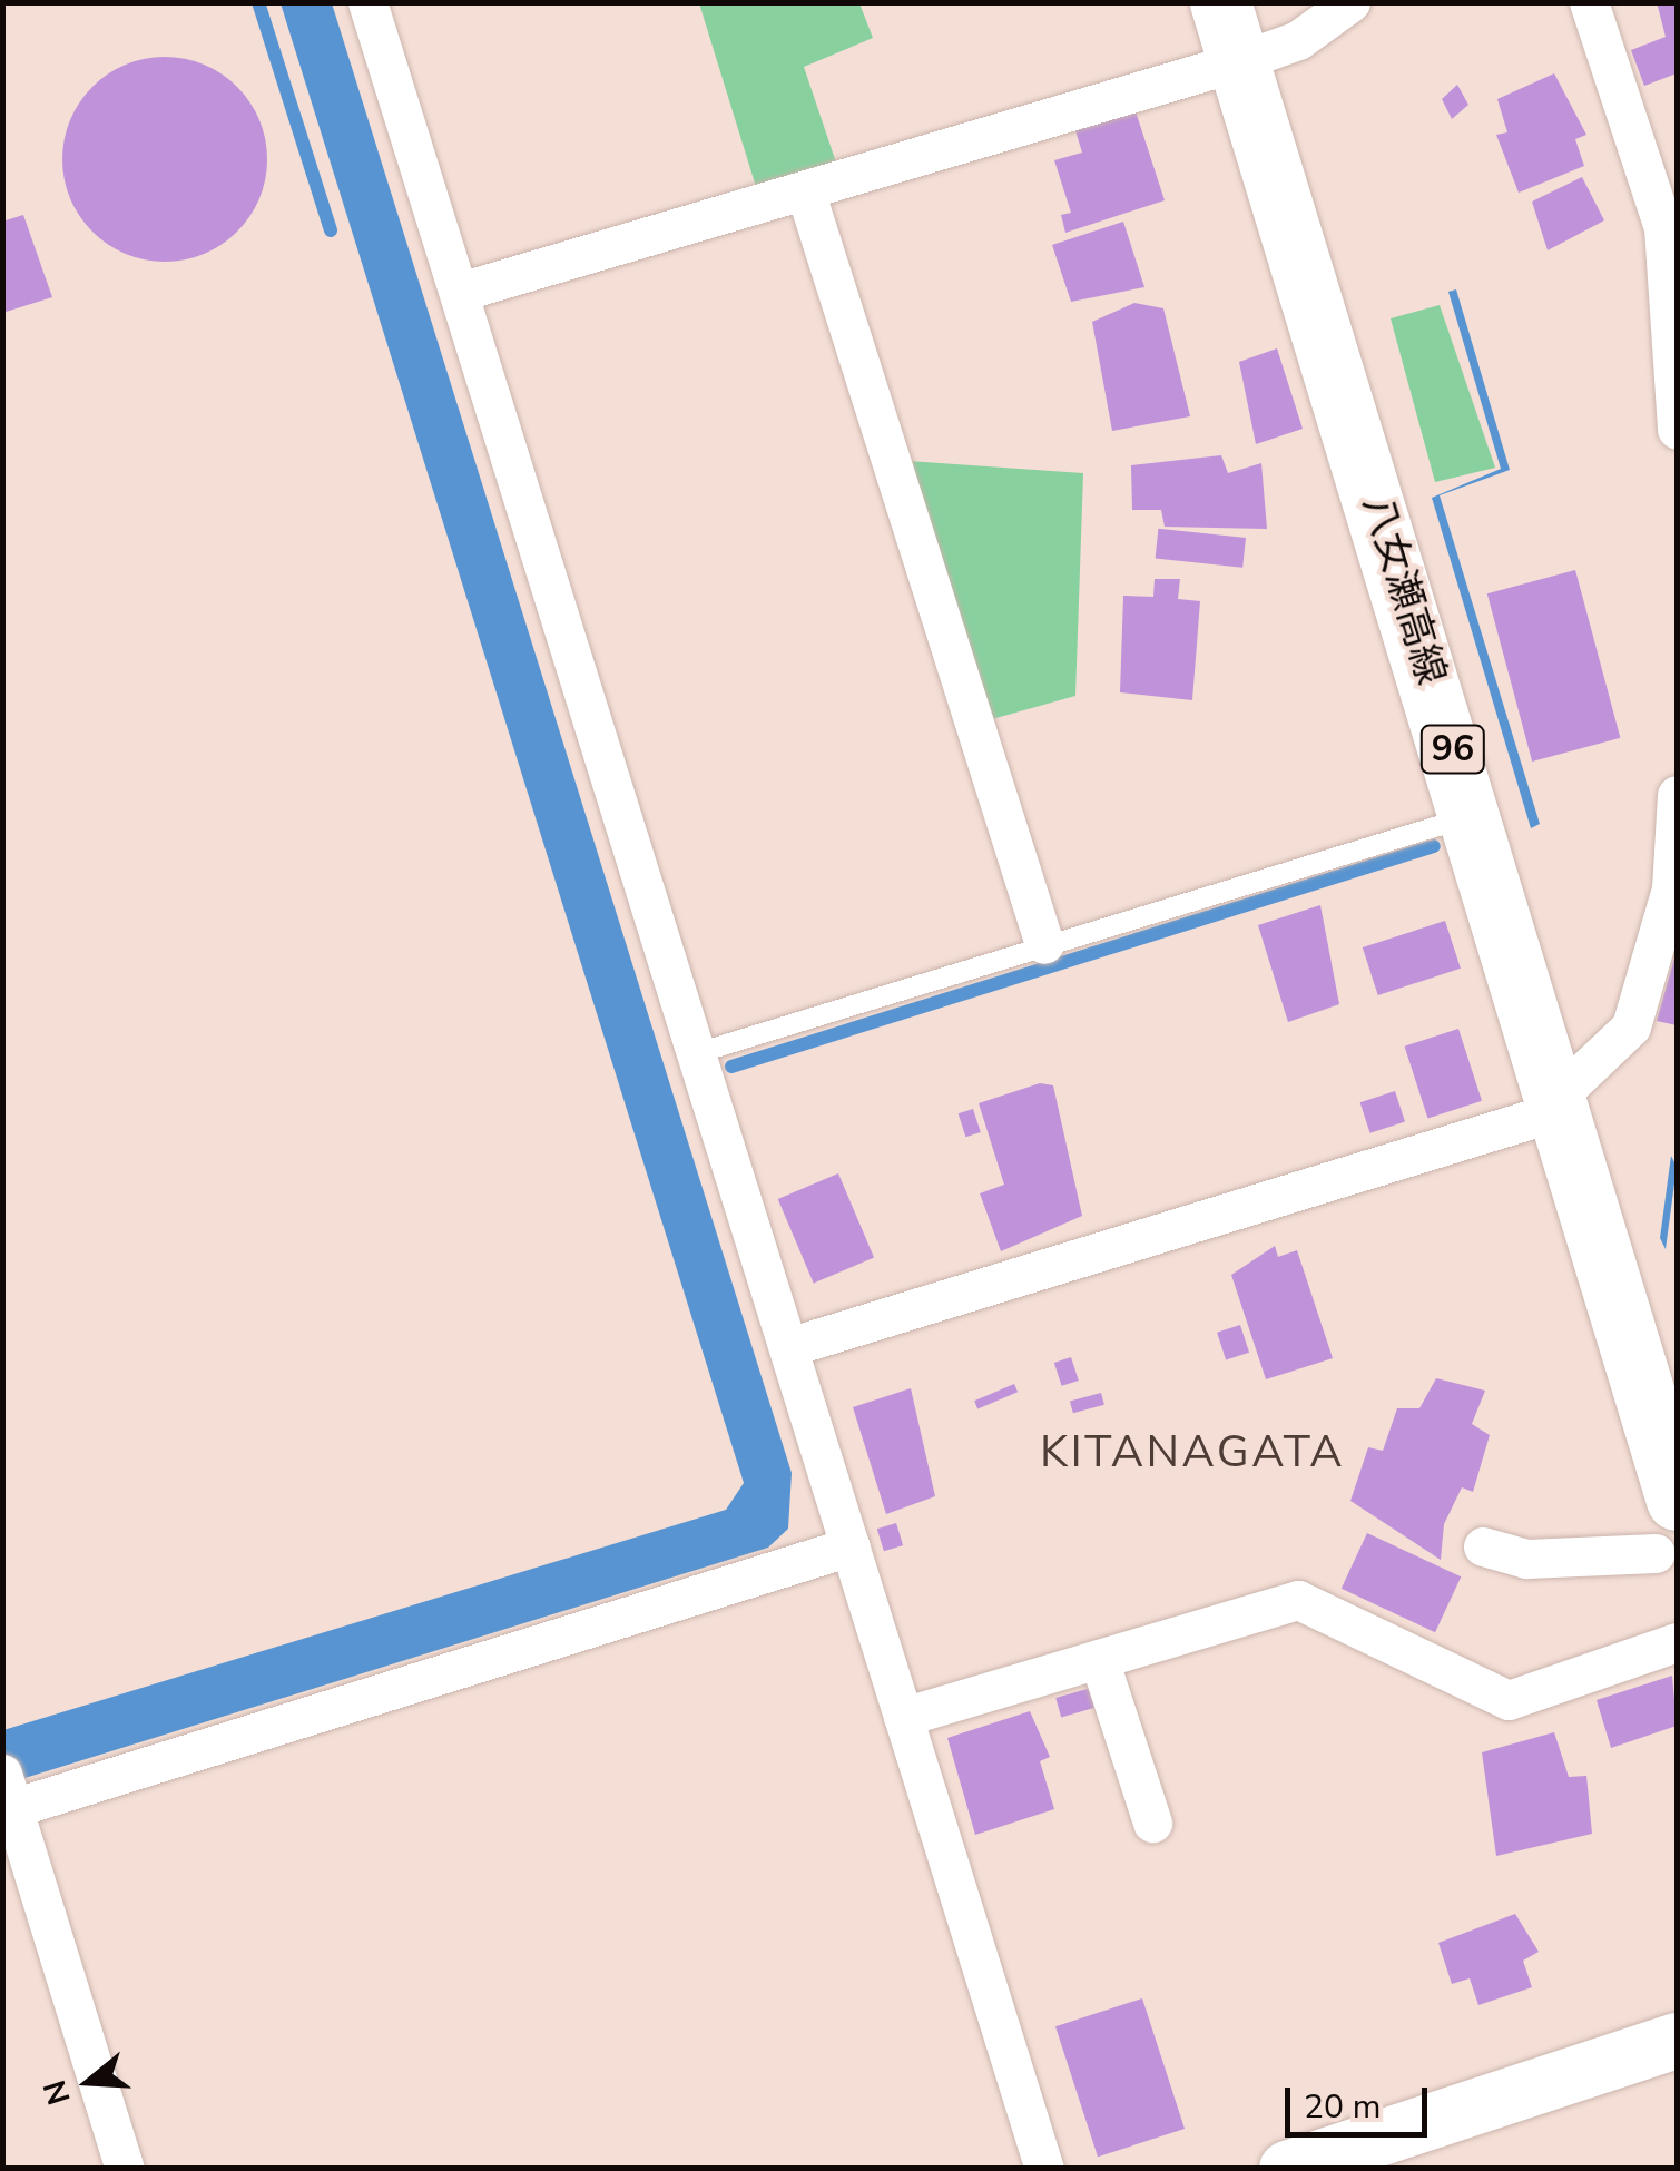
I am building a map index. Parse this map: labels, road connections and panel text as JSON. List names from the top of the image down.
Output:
{
  "streets": {
    "main road": ["八女瀬高線", "96"]
  },
  "districts": ["KITANAGATA"],
  "scale_bar": "20 m",
  "north": "left"
}
